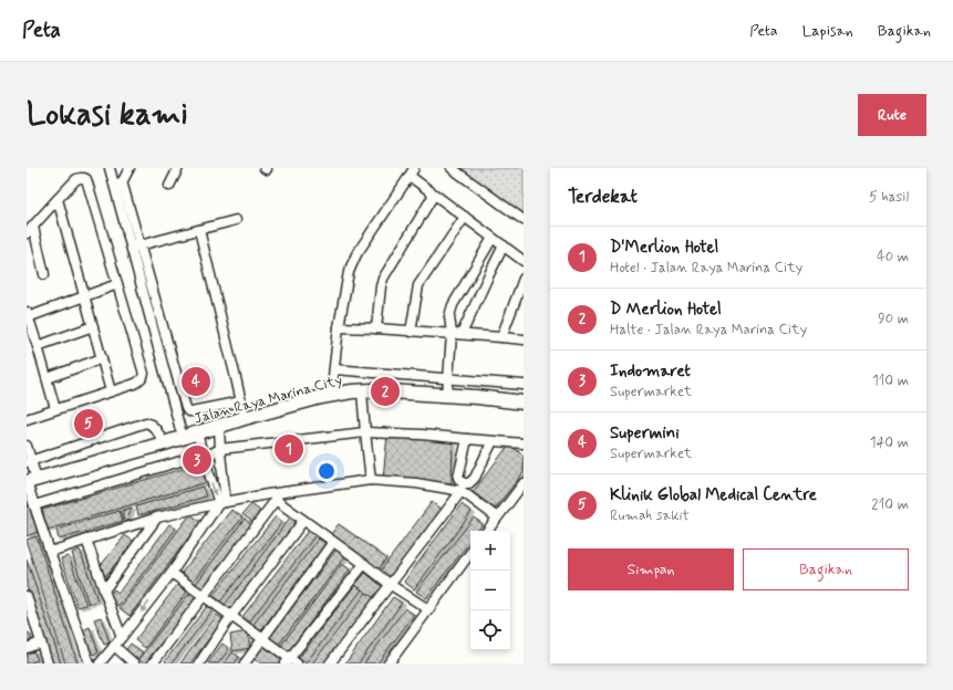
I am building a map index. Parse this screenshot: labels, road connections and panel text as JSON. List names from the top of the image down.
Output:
{
  "streets": {
    "main road": ["Jalan Raya Marina City"]
  },
  "page": {
    "header": "Peta",
    "nav": ["Peta", "Lapisan", "Bagikan"],
    "buttons": [
      "Rute",
      ["Simpan", "Bagikan"]
    ],
    "title": "Lokasi kami",
    "heading": ["Terdekat", "5 hasil"],
    "list": [
      {
        "mark": "1",
        "name": "D'Merlion Hotel",
        "note": "Hotel · Jalan Raya Marina City",
        "value": "40 m"
      },
      {
        "mark": "2",
        "name": "D Merlion Hotel",
        "note": "Halte · Jalan Raya Marina City",
        "value": "90 m"
      },
      {
        "mark": "3",
        "name": "Indomaret",
        "note": "Supermarket",
        "value": "110 m"
      },
      {
        "mark": "4",
        "name": "Supermini",
        "note": "Supermarket",
        "value": "140 m"
      },
      {
        "mark": "5",
        "name": "Klinik Global Medical Centre",
        "note": "Rumah sakit",
        "value": "210 m"
      }
    ],
    "pins": [
      "4",
      "2",
      "5",
      "1",
      "3"
    ],
    "map_buttons": ["+", "−"]
  }
}
